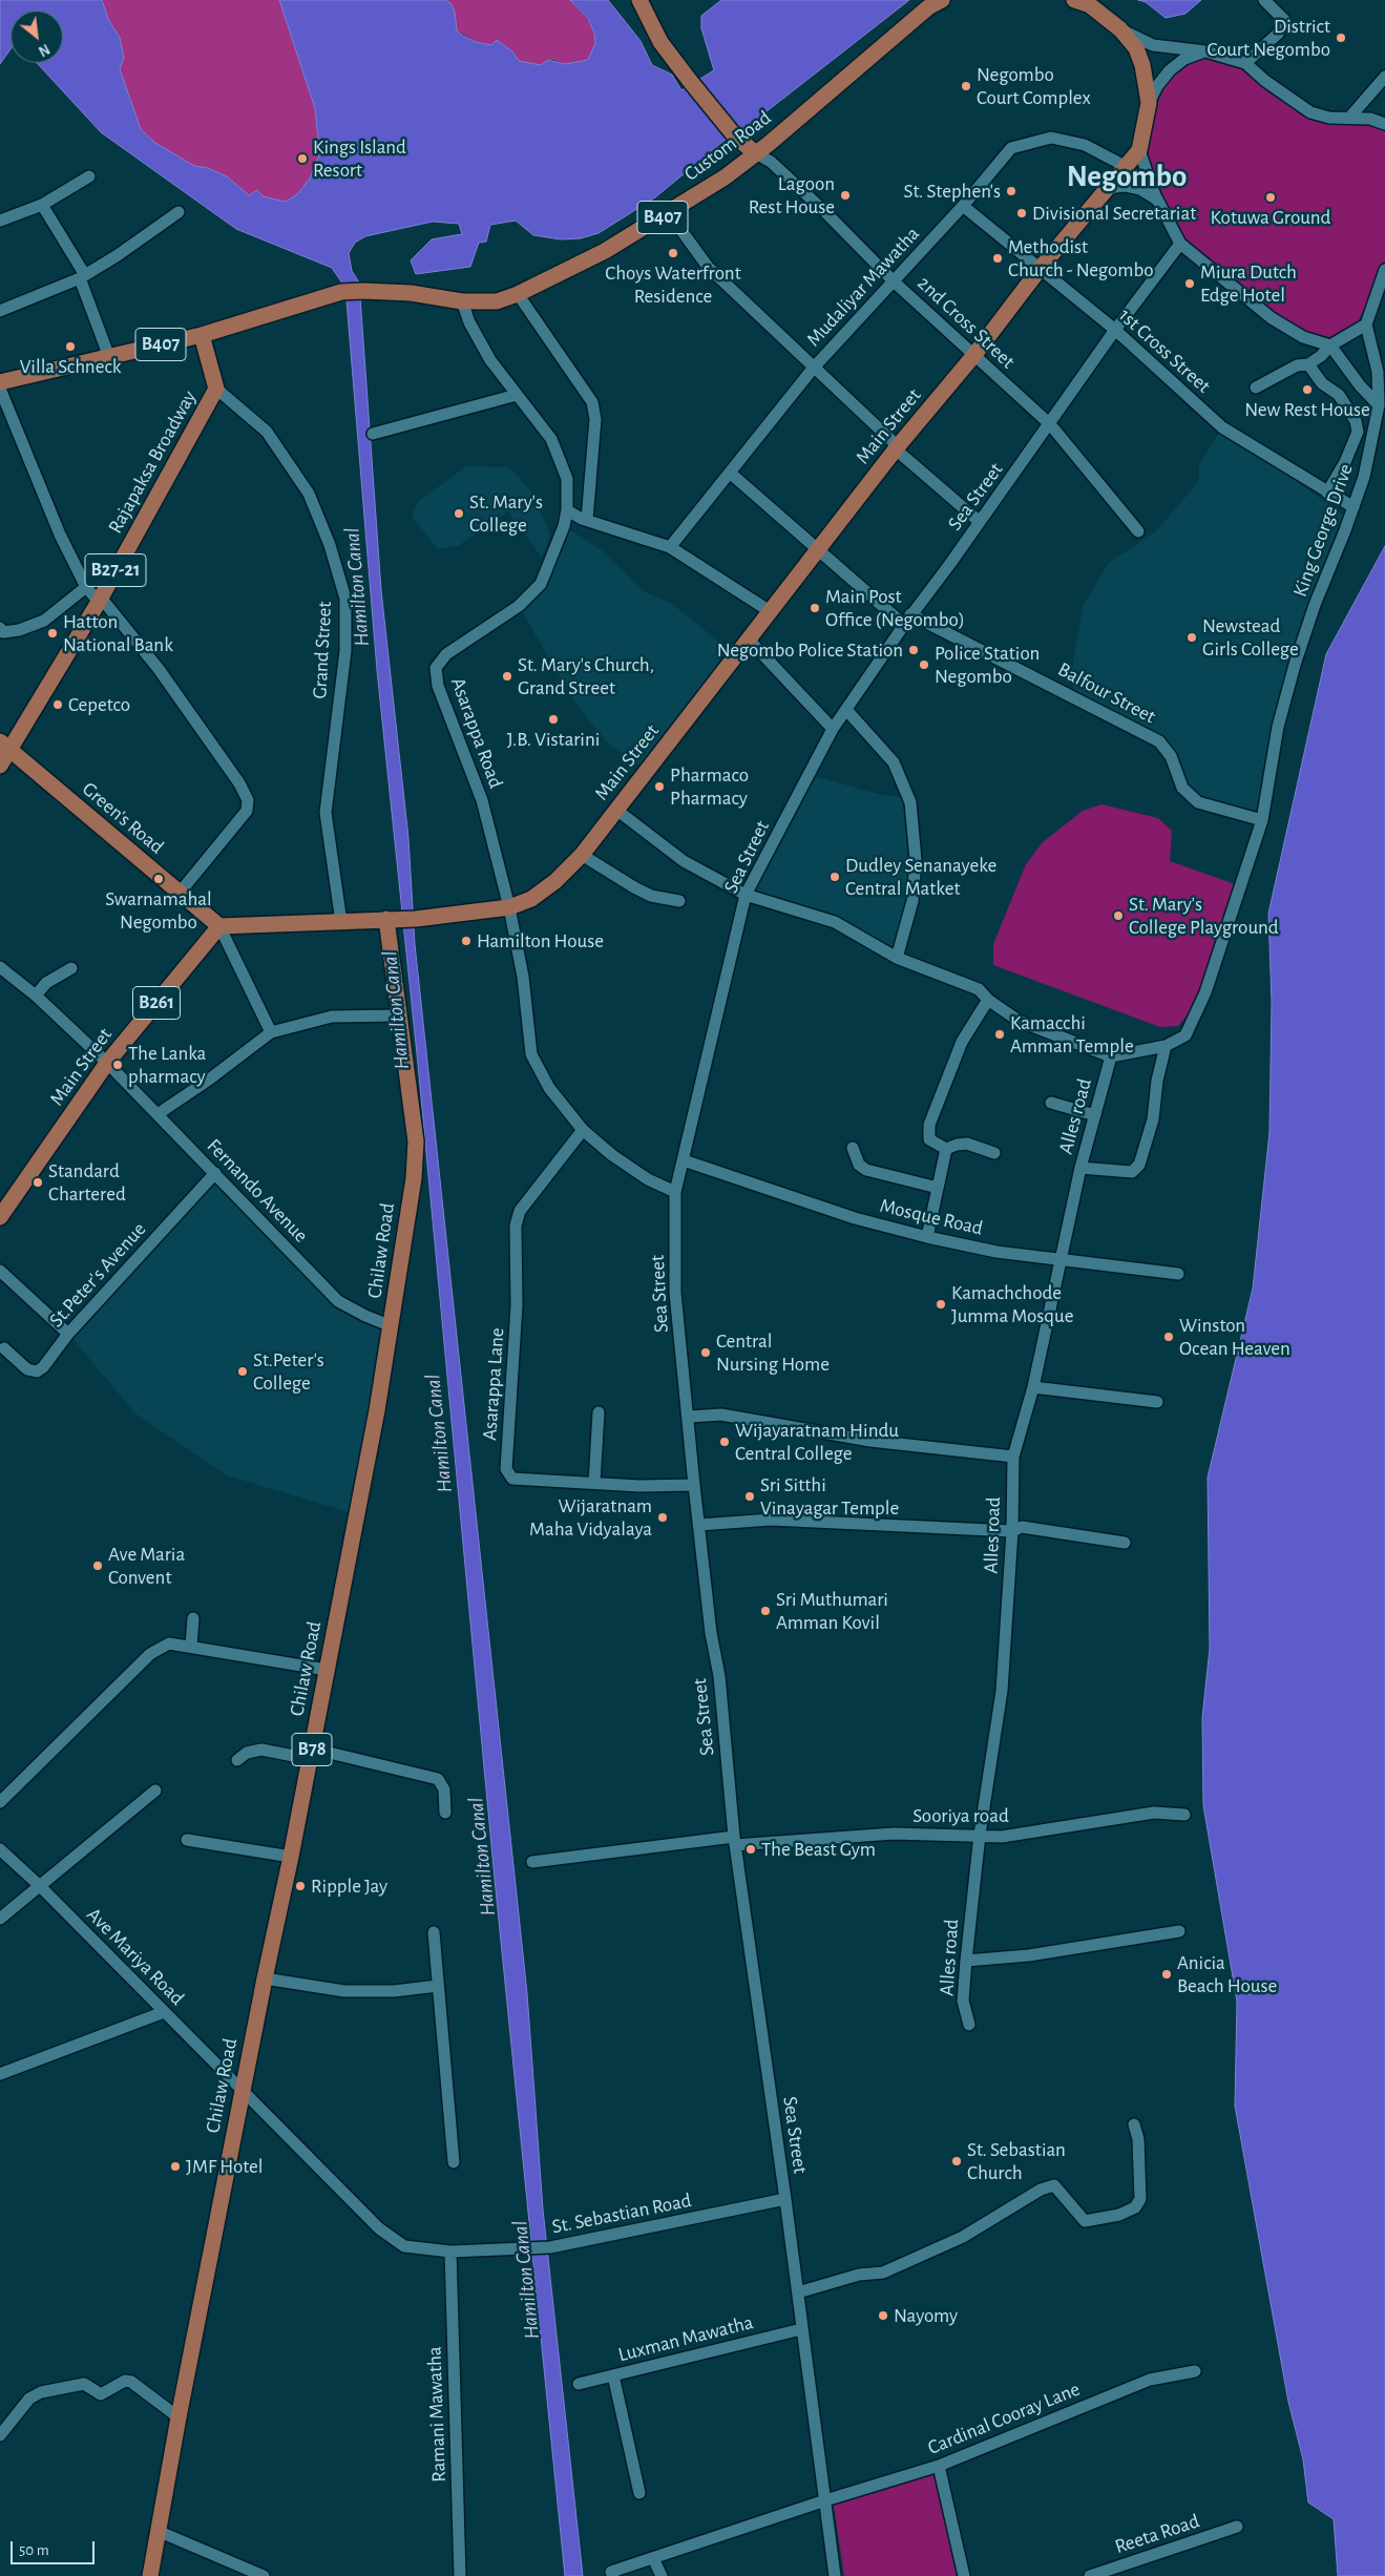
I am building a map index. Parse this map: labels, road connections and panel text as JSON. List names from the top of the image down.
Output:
{
  "streets": {
    "main road": [
      "Custom Road",
      "B407",
      "Main Street",
      "Rajapaksa Broadway",
      "B27-21",
      "Green's Road",
      "B261",
      "Chilaw Road",
      "B78"
    ],
    "street": [
      "Mudaliyar Mawatha",
      "2nd Cross Street",
      "1st Cross Street",
      "Sea Street",
      "King George Drive",
      "Grand Street",
      "Balfour Street",
      "Asarappa Road",
      "Alles road",
      "Fernando Avenue",
      "Mosque Road",
      "St.Peter's Avenue",
      "Asarappa Lane",
      "Sooriya road",
      "Ave Mariya Road",
      "St. Sebastian Road",
      "Luxman Mawatha",
      "Ramani Mawatha",
      "Cardinal Cooray Lane",
      "Reeta Road"
    ]
  },
  "crossings": [
    ["Custom Road", "B407"],
    ["Custom Road", "2nd Cross Street"],
    ["Custom Road", "Rajapaksa Broadway"],
    ["Custom Road", "Asarappa Road"],
    ["B407", "Rajapaksa Broadway"],
    ["Mudaliyar Mawatha", "2nd Cross Street"],
    ["Mudaliyar Mawatha", "1st Cross Street"],
    ["Mudaliyar Mawatha", "Main Street"],
    ["Mudaliyar Mawatha", "Balfour Street"],
    ["2nd Cross Street", "Main Street"],
    ["2nd Cross Street", "Sea Street"],
    ["1st Cross Street", "Main Street"],
    ["1st Cross Street", "Sea Street"],
    ["1st Cross Street", "King George Drive"],
    ["Main Street", "Grand Street"],
    ["Main Street", "Balfour Street"],
    ["Main Street", "Asarappa Road"],
    ["Main Street", "Green's Road"],
    ["Main Street", "Fernando Avenue"],
    ["Main Street", "Chilaw Road"],
    ["Rajapaksa Broadway", "Grand Street"],
    ["Rajapaksa Broadway", "Green's Road"],
    ["Sea Street", "Balfour Street"],
    ["Sea Street", "Asarappa Road"],
    ["Sea Street", "Mosque Road"],
    ["Sea Street", "Asarappa Lane"],
    ["Sea Street", "Sooriya road"],
    ["Sea Street", "St. Sebastian Road"],
    ["Sea Street", "Luxman Mawatha"],
    ["Sea Street", "Cardinal Cooray Lane"],
    ["King George Drive", "Balfour Street"],
    ["Asarappa Road", "Asarappa Lane"],
    ["Alles road", "Mosque Road"],
    ["Alles road", "Sooriya road"],
    ["Fernando Avenue", "Chilaw Road"],
    ["Fernando Avenue", "St.Peter's Avenue"],
    ["Chilaw Road", "Ave Mariya Road"],
    ["Chilaw Road", "St. Sebastian Road"],
    ["Ave Mariya Road", "St. Sebastian Road"],
    ["St. Sebastian Road", "Ramani Mawatha"]
  ],
  "districts": ["Negombo"],
  "water": ["Hamilton Canal"],
  "places": [
    "District Court Negombo",
    "Negombo Court Complex",
    "Kings Island Resort",
    "St. Stephen's",
    "Lagoon Rest House",
    "Kotuwa Ground",
    "Divisional Secretariat",
    "Choys Waterfront Residence",
    "Methodist Church - Negombo",
    "Miura Dutch Edge Hotel",
    "Villa Schneck",
    "New Rest House",
    "St. Mary's College",
    "Main Post Office (Negombo)",
    "Hatton National Bank",
    "Newstead Girls College",
    "Negombo Police Station",
    "Police Station Negombo",
    "St. Mary's Church, Grand Street",
    "Cepetco",
    "J.B. Vistarini",
    "Pharmaco Pharmacy",
    "Dudley Senanayeke Central Matket",
    "Swarnamahal Negombo",
    "St. Mary's College Playground",
    "Hamilton House",
    "Kamacchi Amman Temple",
    "The Lanka pharmacy",
    "Standard Chartered",
    "Kamachchode Jumma Mosque",
    "Winston Ocean Heaven",
    "Central Nursing Home",
    "St.Peter's College",
    "Wijayaratnam Hindu Central College",
    "Sri Sitthi Vinayagar Temple",
    "Wijaratnam Maha Vidyalaya",
    "Ave Maria Convent",
    "Sri Muthumari Amman Kovil",
    "The Beast Gym",
    "Ripple Jay",
    "Anicia Beach House",
    "St. Sebastian Church",
    "JMF Hotel",
    "Nayomy"
  ],
  "scale_bar": "50 m",
  "north": "bottom right"
}
